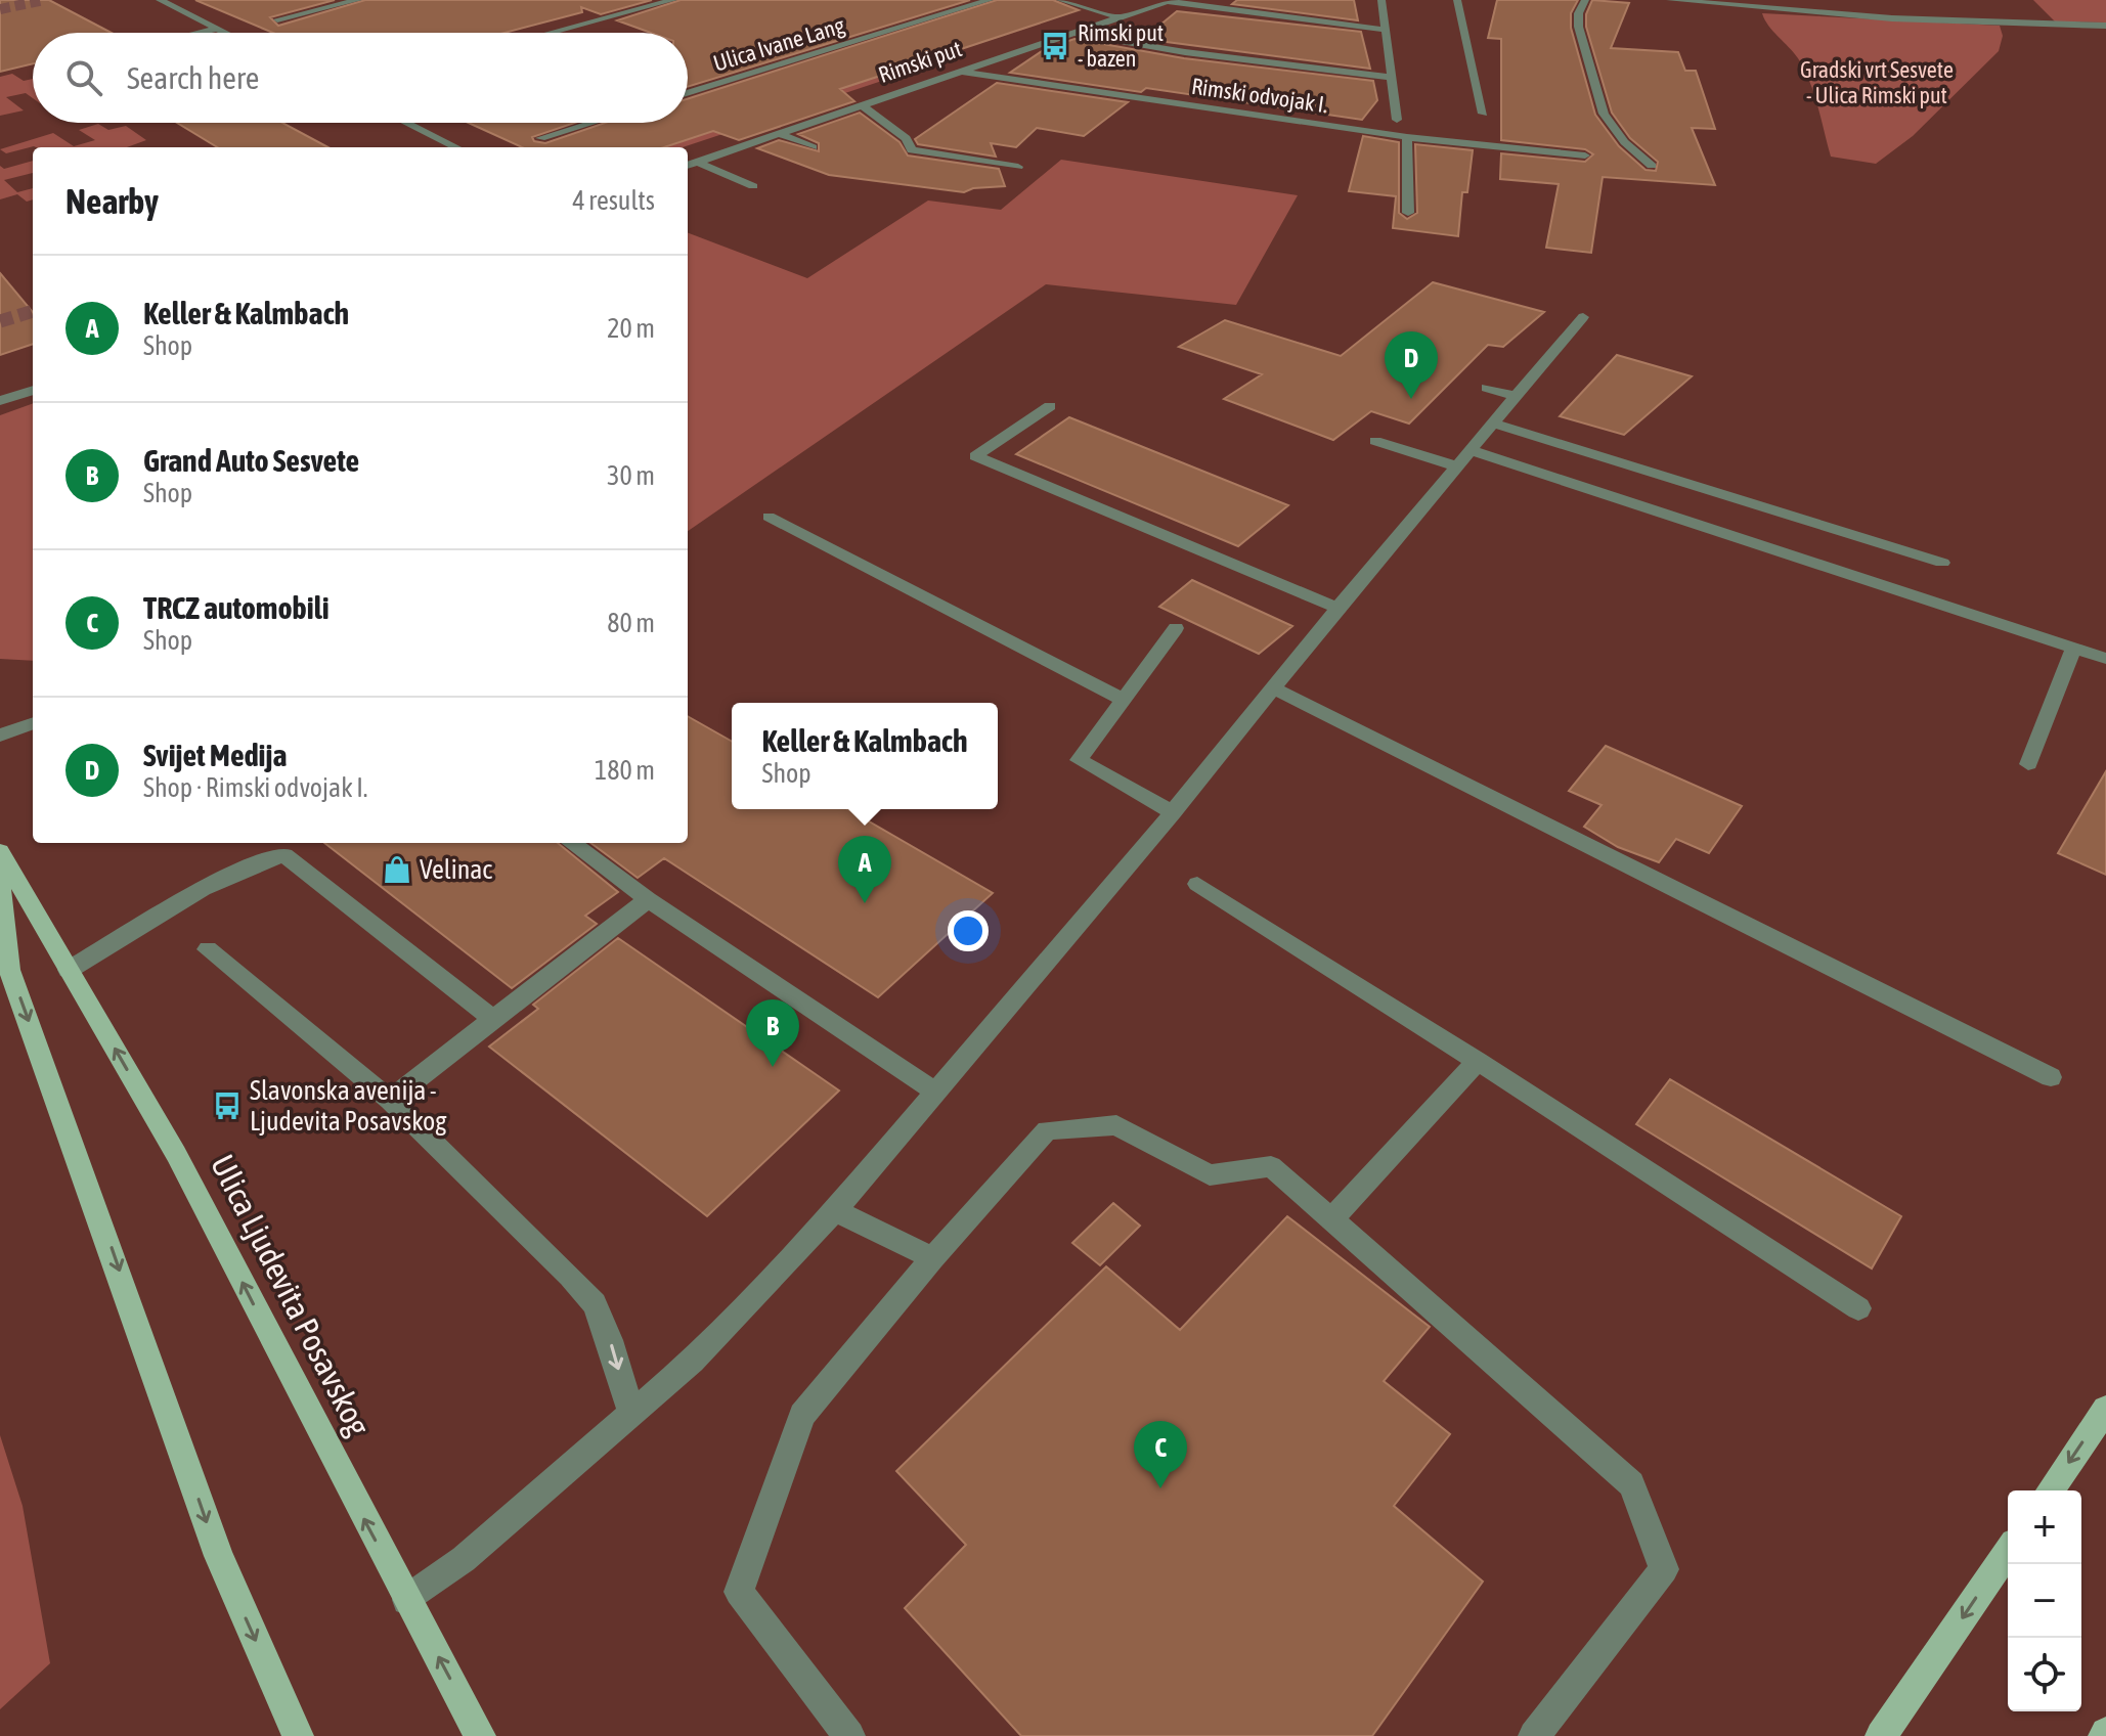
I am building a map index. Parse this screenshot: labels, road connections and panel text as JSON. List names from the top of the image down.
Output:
{
  "streets": {
    "main road": ["Ulica Ljudevita Posavskog"],
    "street": ["Ulica Ivane Lang", "Rimski put", "Rimski odvojak I."]
  },
  "crossings": [
    ["Rimski put", "Rimski odvojak I."]
  ],
  "parks": ["Gradski vrt Sesvete - Ulica Rimski put"],
  "places": {
    "bus stop": ["Rimski put - bazen", "Slavonska avenija - Ljudevita Posavskog"],
    "shop": ["Velinac"]
  },
  "page": {
    "search": "Search here",
    "heading": ["Nearby", "4 results"],
    "list": [
      {
        "mark": "A",
        "name": "Keller & Kalmbach",
        "note": "Shop",
        "value": "20 m"
      },
      {
        "mark": "B",
        "name": "Grand Auto Sesvete",
        "note": "Shop",
        "value": "30 m"
      },
      {
        "mark": "C",
        "name": "TRCZ automobili",
        "note": "Shop",
        "value": "80 m"
      },
      {
        "mark": "D",
        "name": "Svijet Medija",
        "note": "Shop · Rimski odvojak I.",
        "value": "180 m"
      }
    ],
    "pins": [
      "D",
      "A",
      "B",
      "C"
    ],
    "popup": ["Keller & Kalmbach", "Shop"],
    "map_buttons": ["+", "−"]
  }
}
